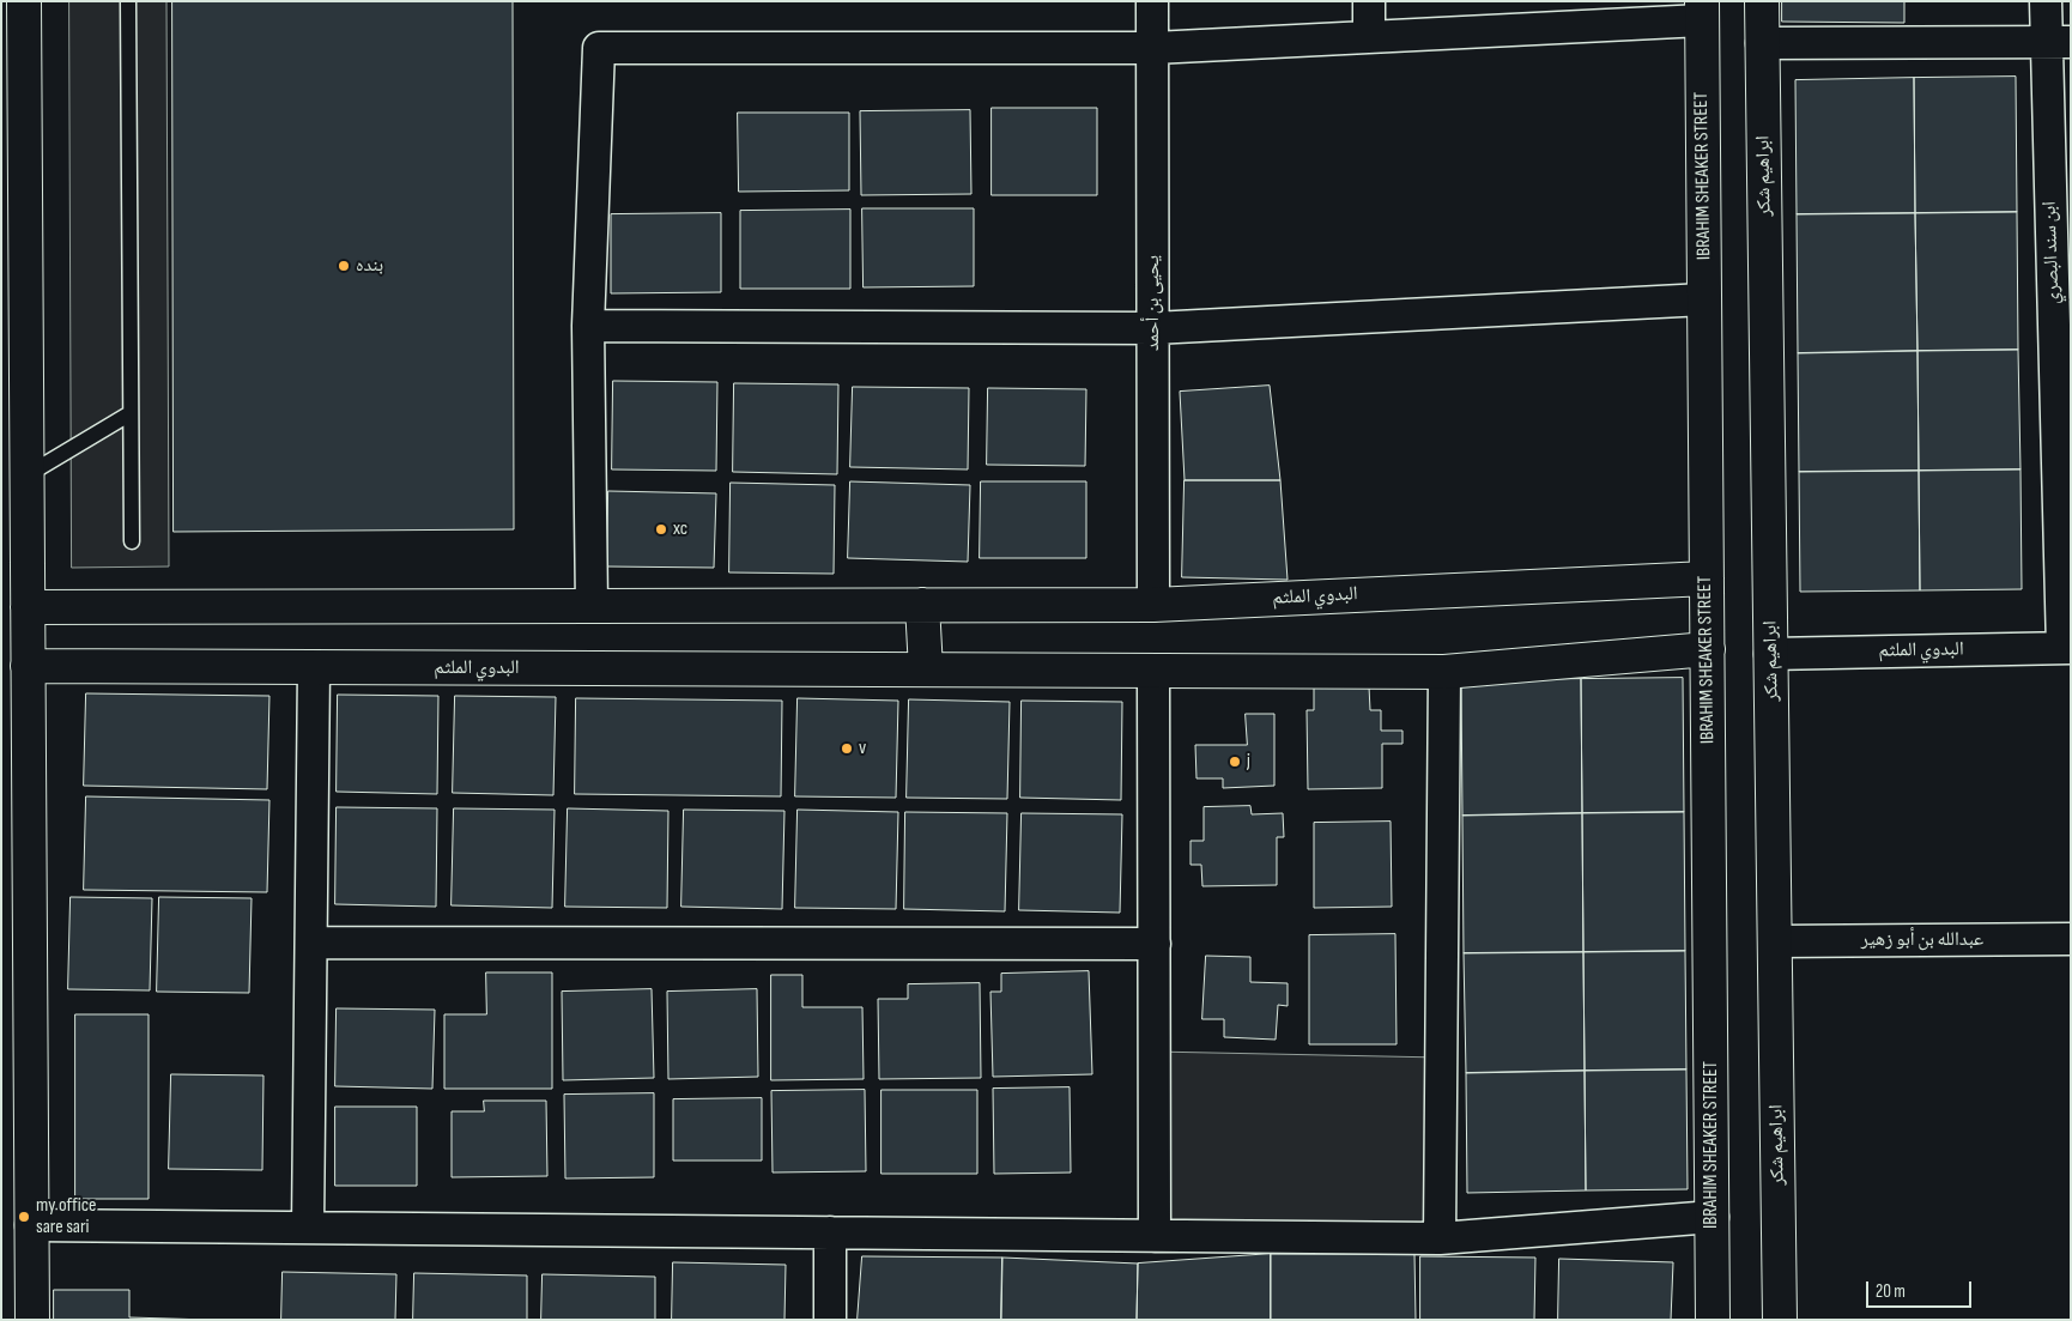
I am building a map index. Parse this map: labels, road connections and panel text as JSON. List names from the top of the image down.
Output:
{
  "streets": {
    "street": [
      "IBRAHIM SHEAKER STREET",
      "ابراهيم شكر",
      "ابن سند البصري",
      "يحيى بن أحمد",
      "البدوي الملثم",
      "عبدالله بن أبو زهير"
    ]
  },
  "crossings": [
    ["IBRAHIM SHEAKER STREET", "البدوي الملثم"],
    ["ابراهيم شكر", "البدوي الملثم"],
    ["ابراهيم شكر", "عبدالله بن أبو زهير"],
    ["ابن سند البصري", "البدوي الملثم"],
    ["يحيى بن أحمد", "البدوي الملثم"]
  ],
  "places": [
    "بنده",
    "xc",
    "v",
    "j",
    "my office sare sari"
  ],
  "scale_bar": "20 m"
}
